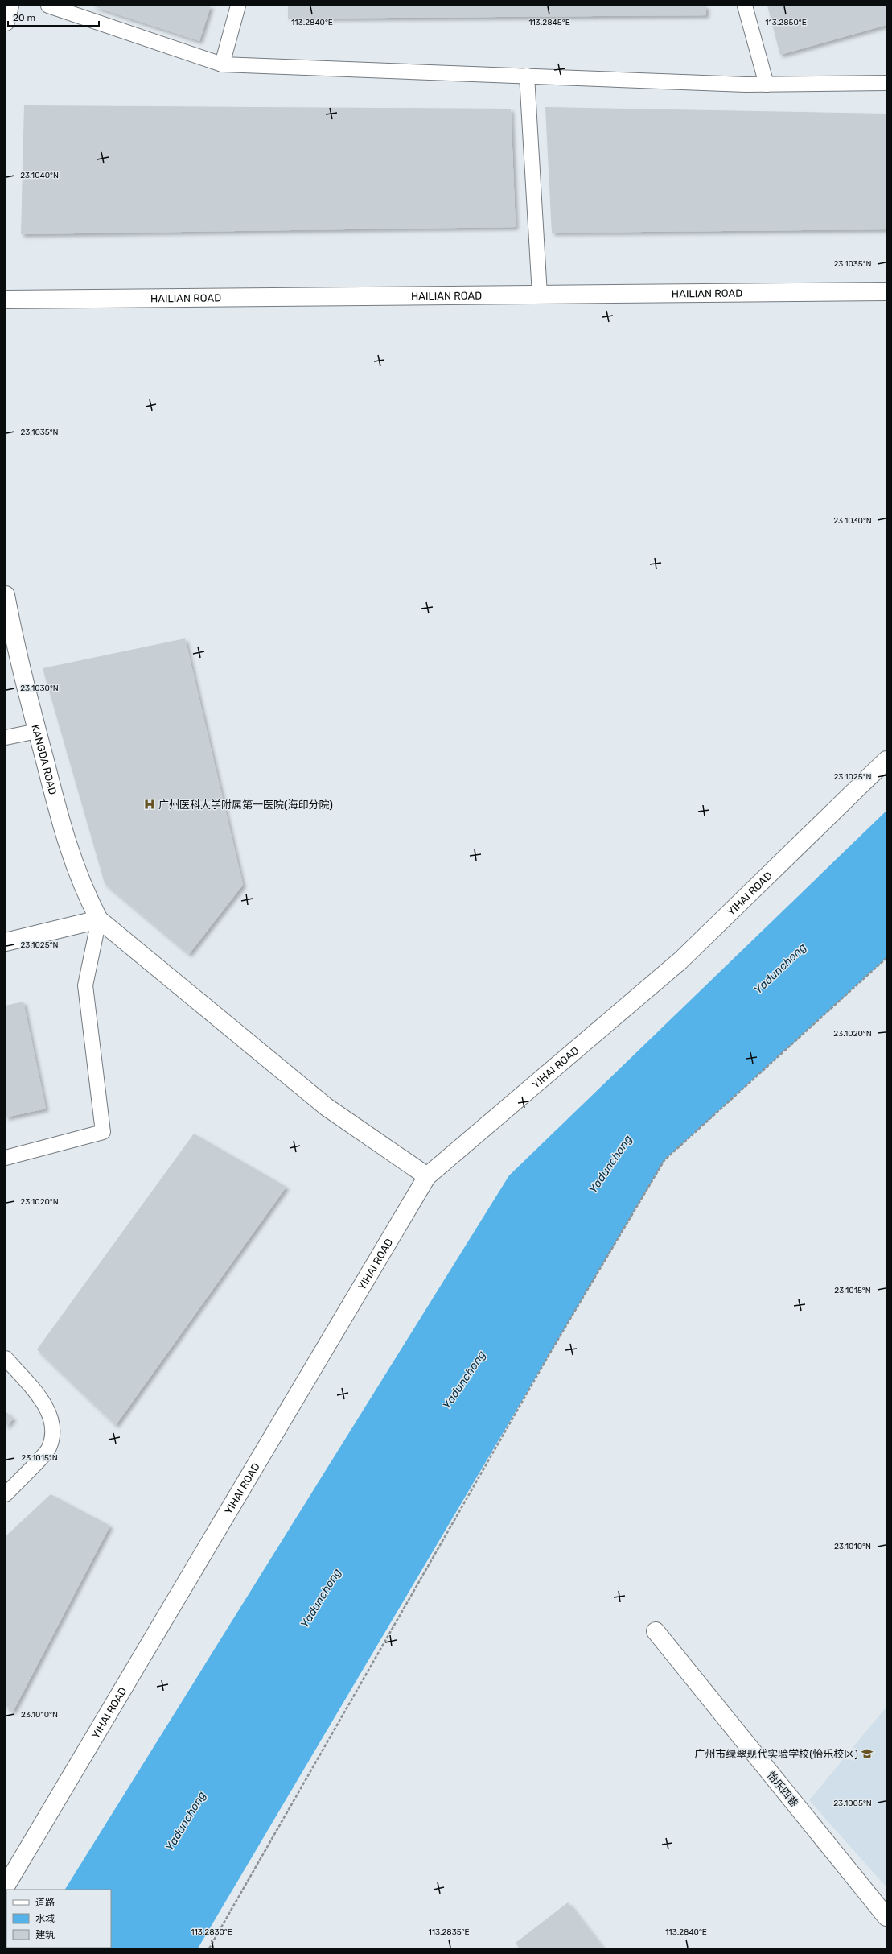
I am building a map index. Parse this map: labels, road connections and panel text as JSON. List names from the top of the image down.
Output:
{
  "streets": {
    "street": [
      "HAILIAN ROAD",
      "KANGDA ROAD",
      "YIHAI ROAD",
      "怡乐四巷"
    ]
  },
  "water": ["Yadunchong"],
  "places": {
    "hospital": ["广州医科大学附属第一医院(海印分院)"],
    "school or university": ["广州市绿翠现代实验学校(怡乐校区)"]
  },
  "legend": ["道路", "水域", "建筑"],
  "scale_bar": "20 m",
  "coordinates": [
    "113.2840°E",
    "113.2850°E",
    "113.2845°E",
    "23.1040°N",
    "23.1035°N",
    "23.1030°N",
    "23.1025°N",
    "23.1020°N",
    "23.1015°N",
    "23.1010°N",
    "23.1005°N",
    "113.2830°E",
    "113.2835°E"
  ]
}
